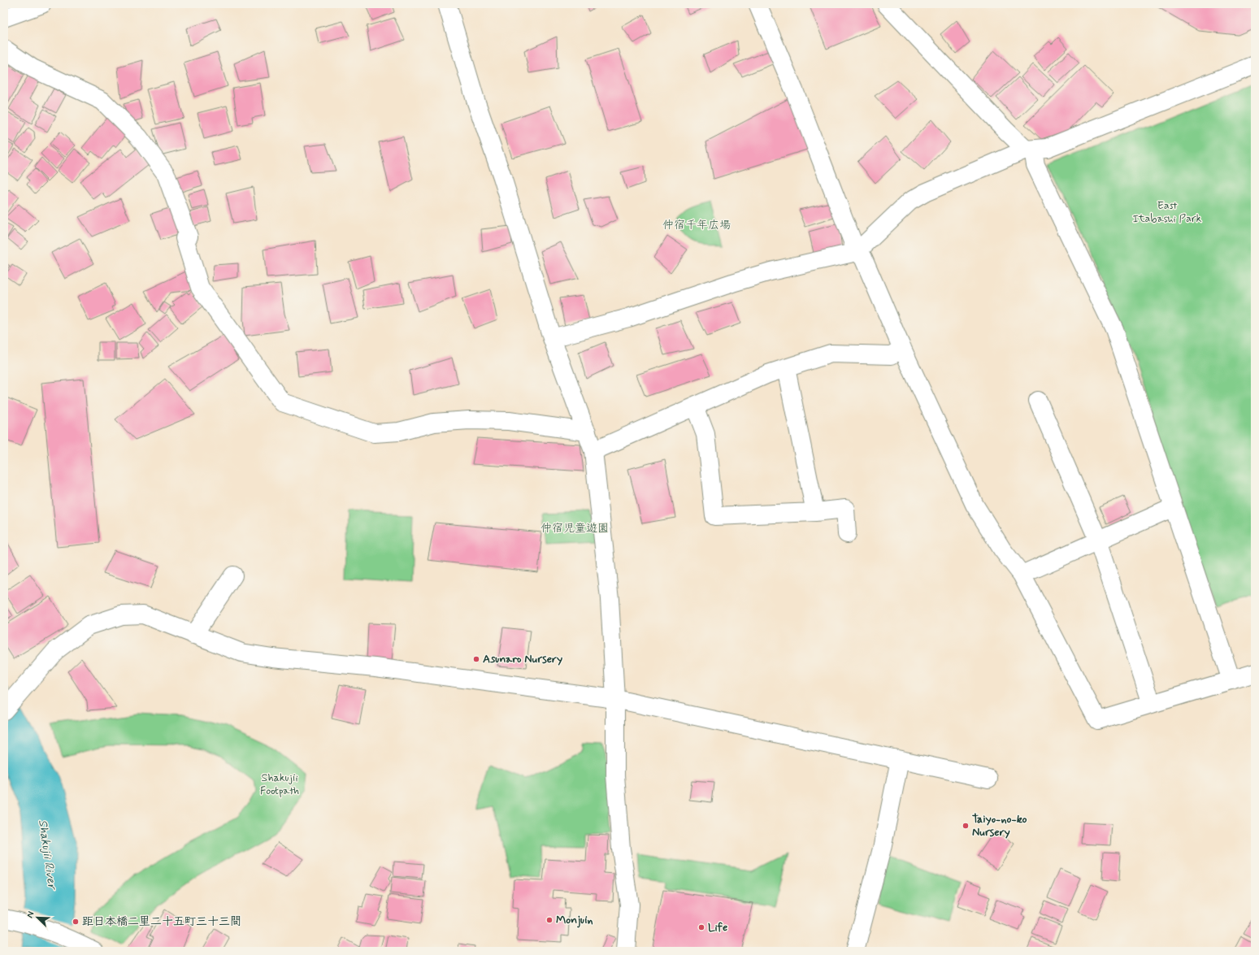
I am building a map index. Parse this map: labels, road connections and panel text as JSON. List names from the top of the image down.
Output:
{
  "water": ["Shakujii River"],
  "parks": [
    "East Itabashi Park",
    "仲宿千年広場",
    "仲宿児童遊園",
    "Shakujii Footpath"
  ],
  "places": [
    "Asunaro Nursery",
    "Taiyo-no-ko Nursery",
    "Monjuin",
    "距日本橋二里二十五町三十三間",
    "Life"
  ],
  "north": "top left"
}
